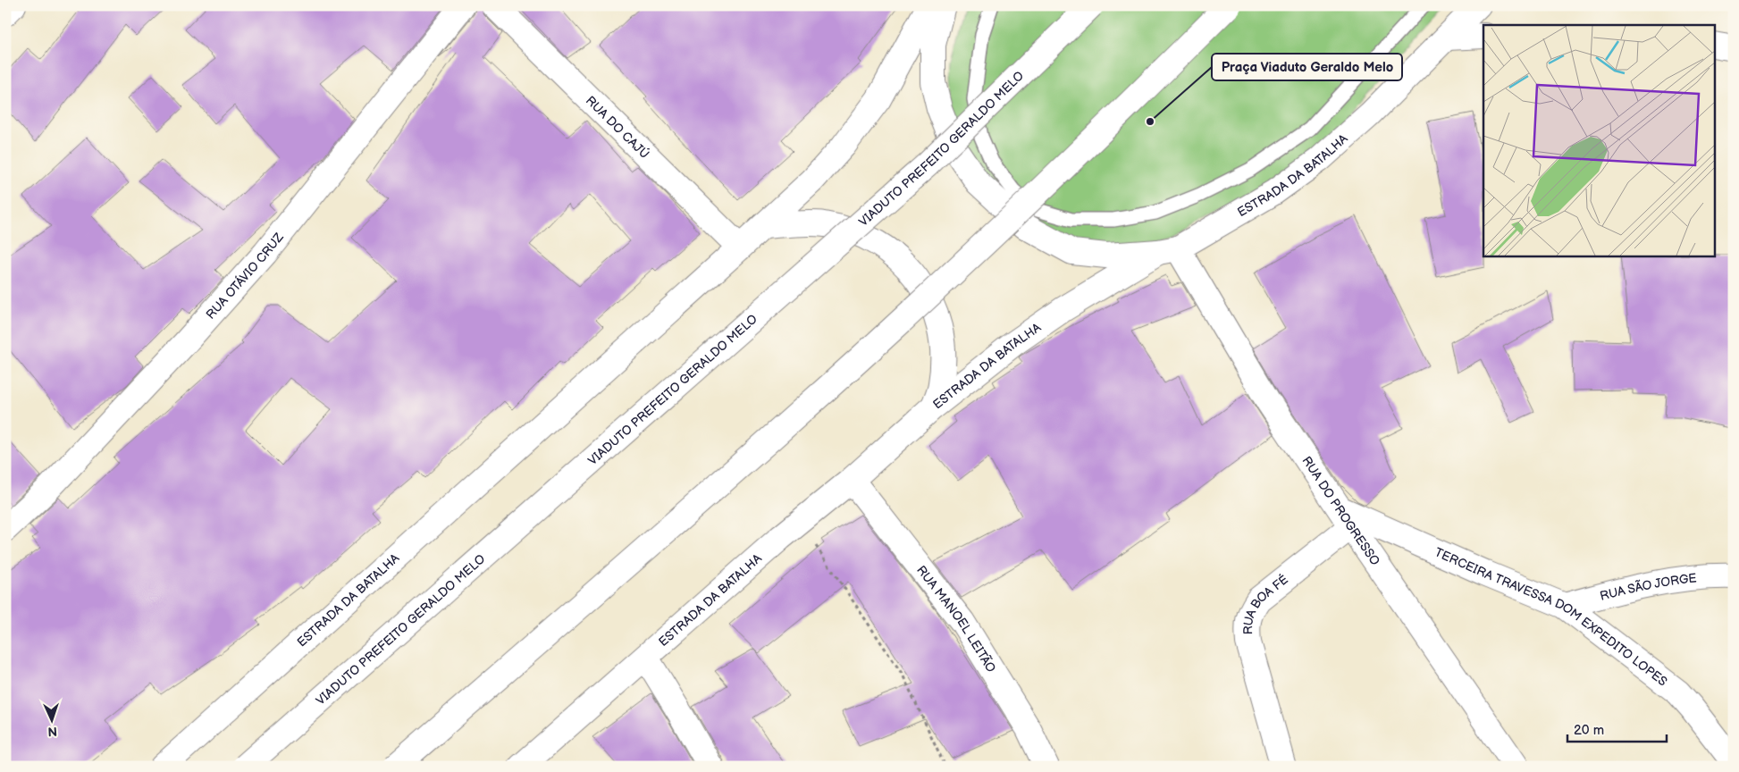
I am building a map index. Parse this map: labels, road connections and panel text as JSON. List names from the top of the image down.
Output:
{
  "streets": {
    "main road": [
      "RUA DO CAJÚ",
      "VIADUTO PREFEITO GERALDO MELO",
      "ESTRADA DA BATALHA",
      "RUA OTÁVIO CRUZ",
      "RUA DO PROGRESSO",
      "RUA SÃO JORGE",
      "RUA BOA FÉ",
      "TERCEIRA TRAVESSA DOM EXPEDITO LOPES",
      "RUA MANOEL LEITÃO"
    ]
  },
  "crossings": [
    ["RUA DO CAJÚ", "ESTRADA DA BATALHA"],
    ["ESTRADA DA BATALHA", "RUA DO PROGRESSO"],
    ["ESTRADA DA BATALHA", "RUA MANOEL LEITÃO"],
    ["RUA DO PROGRESSO", "RUA BOA FÉ"],
    ["RUA DO PROGRESSO", "TERCEIRA TRAVESSA DOM EXPEDITO LOPES"],
    ["RUA SÃO JORGE", "TERCEIRA TRAVESSA DOM EXPEDITO LOPES"],
    ["RUA BOA FÉ", "TERCEIRA TRAVESSA DOM EXPEDITO LOPES"]
  ],
  "places": ["Praça Viaduto Geraldo Melo"],
  "scale_bar": "20 m",
  "north": "bottom"
}
